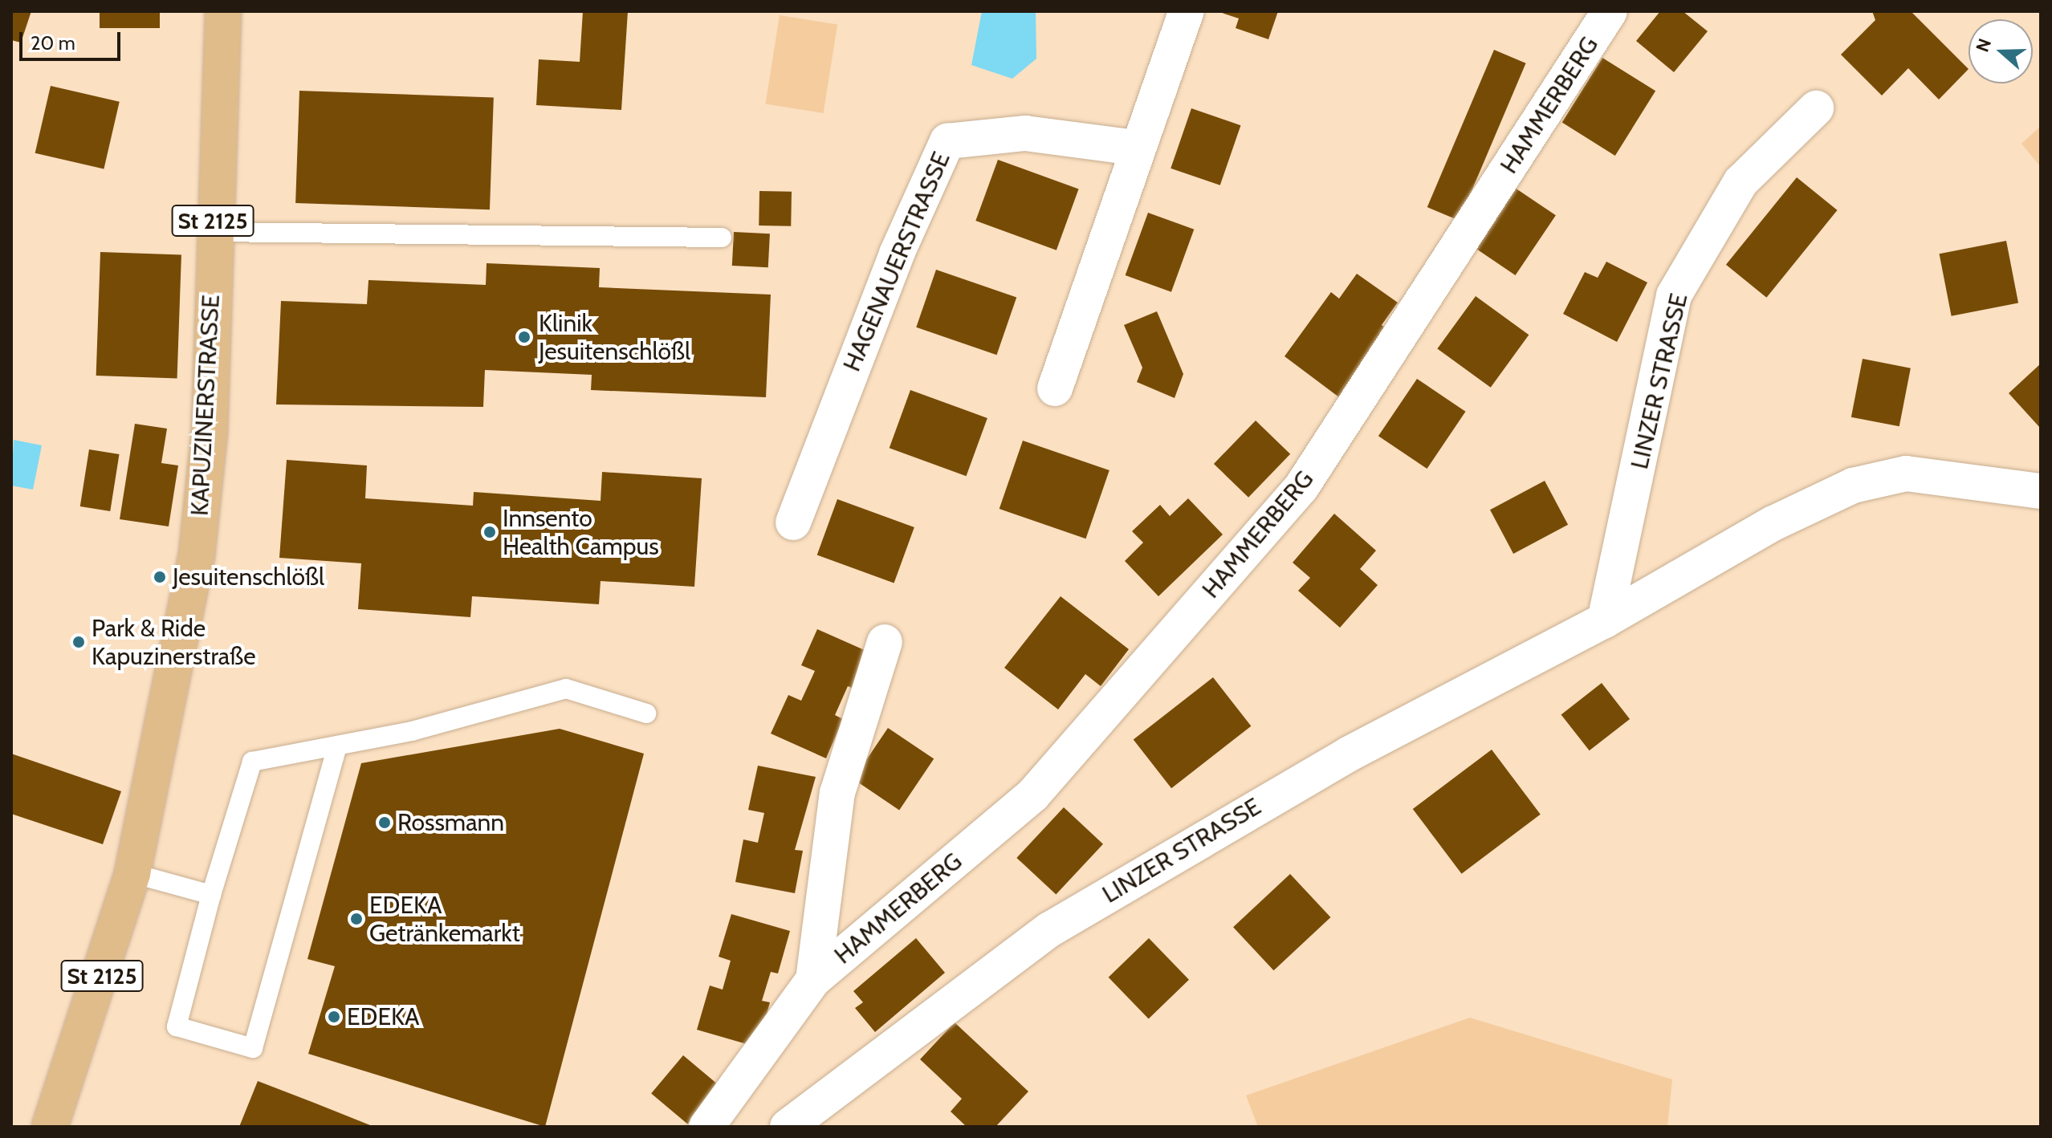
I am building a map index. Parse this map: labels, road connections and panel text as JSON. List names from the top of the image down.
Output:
{
  "streets": {
    "main road": ["St 2125", "KAPUZINERSTRASSE"],
    "street": ["HAMMERBERG", "HAGENAUERSTRASSE", "LINZER STRASSE"]
  },
  "places": [
    "Klinik Jesuitenschlößl",
    "Innsento Health Campus",
    "Jesuitenschlößl",
    "Park & Ride Kapuzinerstraße",
    "Rossmann",
    "EDEKA Getränkemarkt",
    "EDEKA"
  ],
  "scale_bar": "20 m",
  "north": "left"
}
